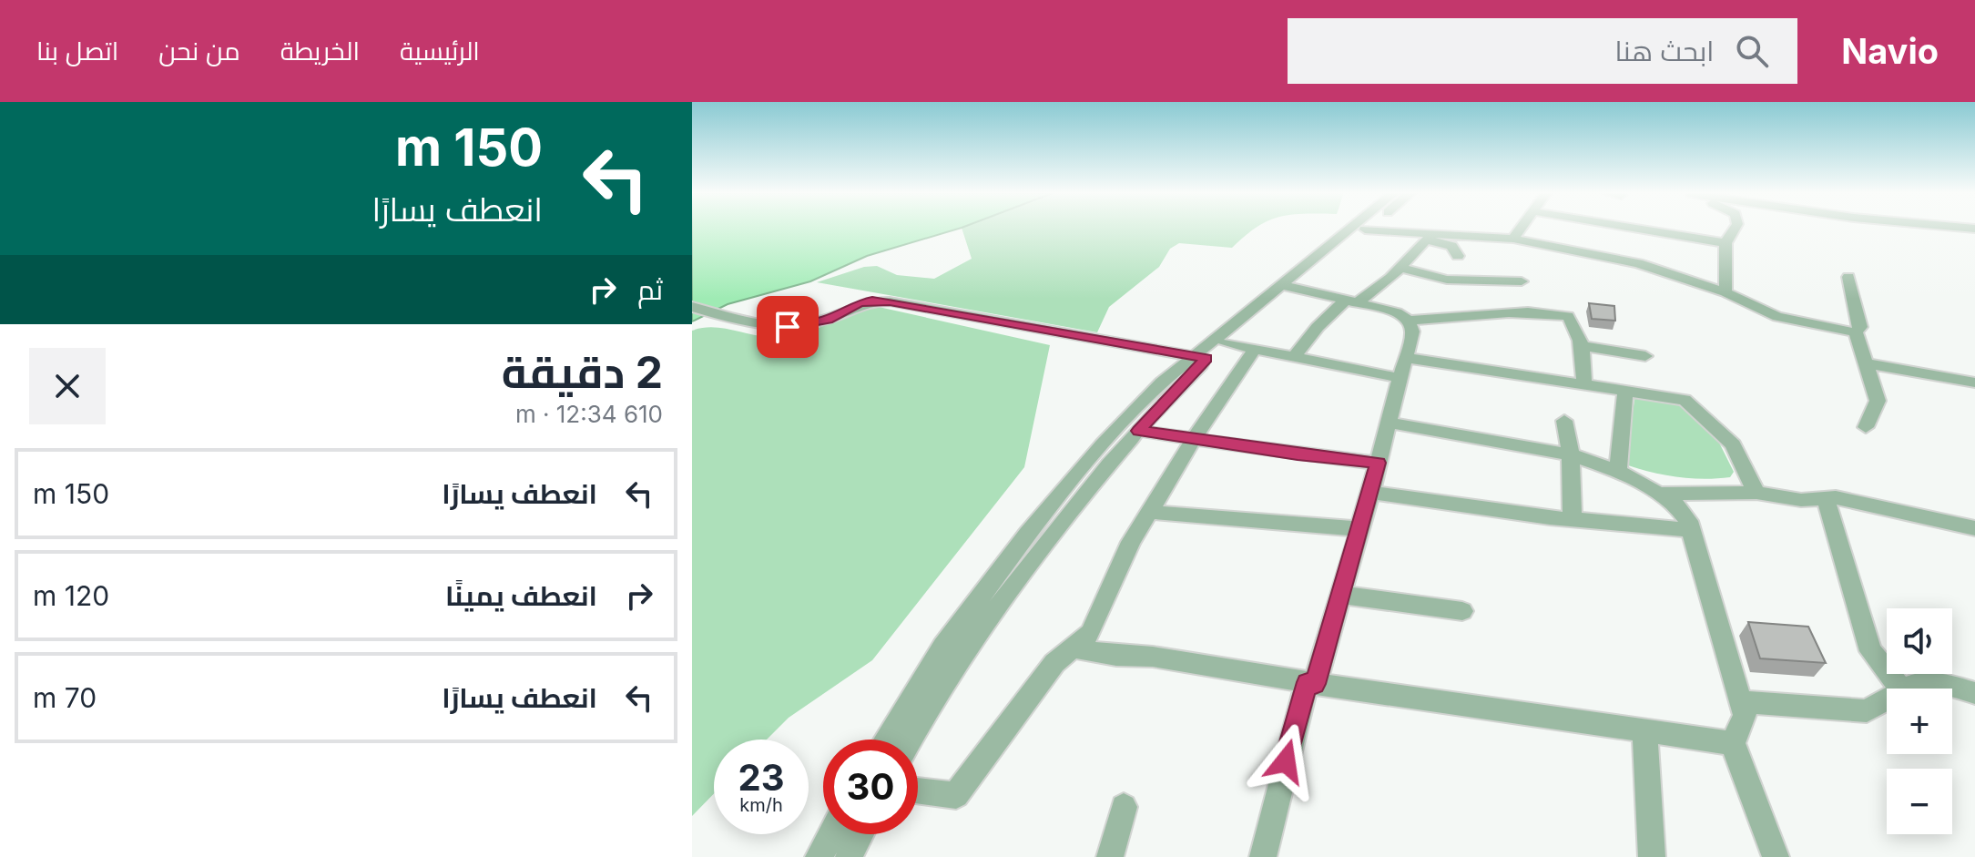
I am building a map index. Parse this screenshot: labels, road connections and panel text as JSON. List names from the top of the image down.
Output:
{
  "page": {
    "header": "Navio",
    "search": "ابحث هنا",
    "nav": [
      "الرئيسية",
      "الخريطة",
      "من نحن",
      "اتصل بنا"
    ],
    "turn": ["150 m", "انعطف يسارًا"],
    "then": "ثم",
    "heading": ["2 دقيقة", "610 m · 12:34"],
    "list": [
      {
        "name": "انعطف يسارًا",
        "value": "150 m"
      },
      {
        "name": "انعطف يمينًا",
        "value": "120 m"
      },
      {
        "name": "انعطف يسارًا",
        "value": "70 m"
      }
    ],
    "map_buttons": ["+", "−"],
    "speed": "23 km/h",
    "limit": "30"
  }
}
